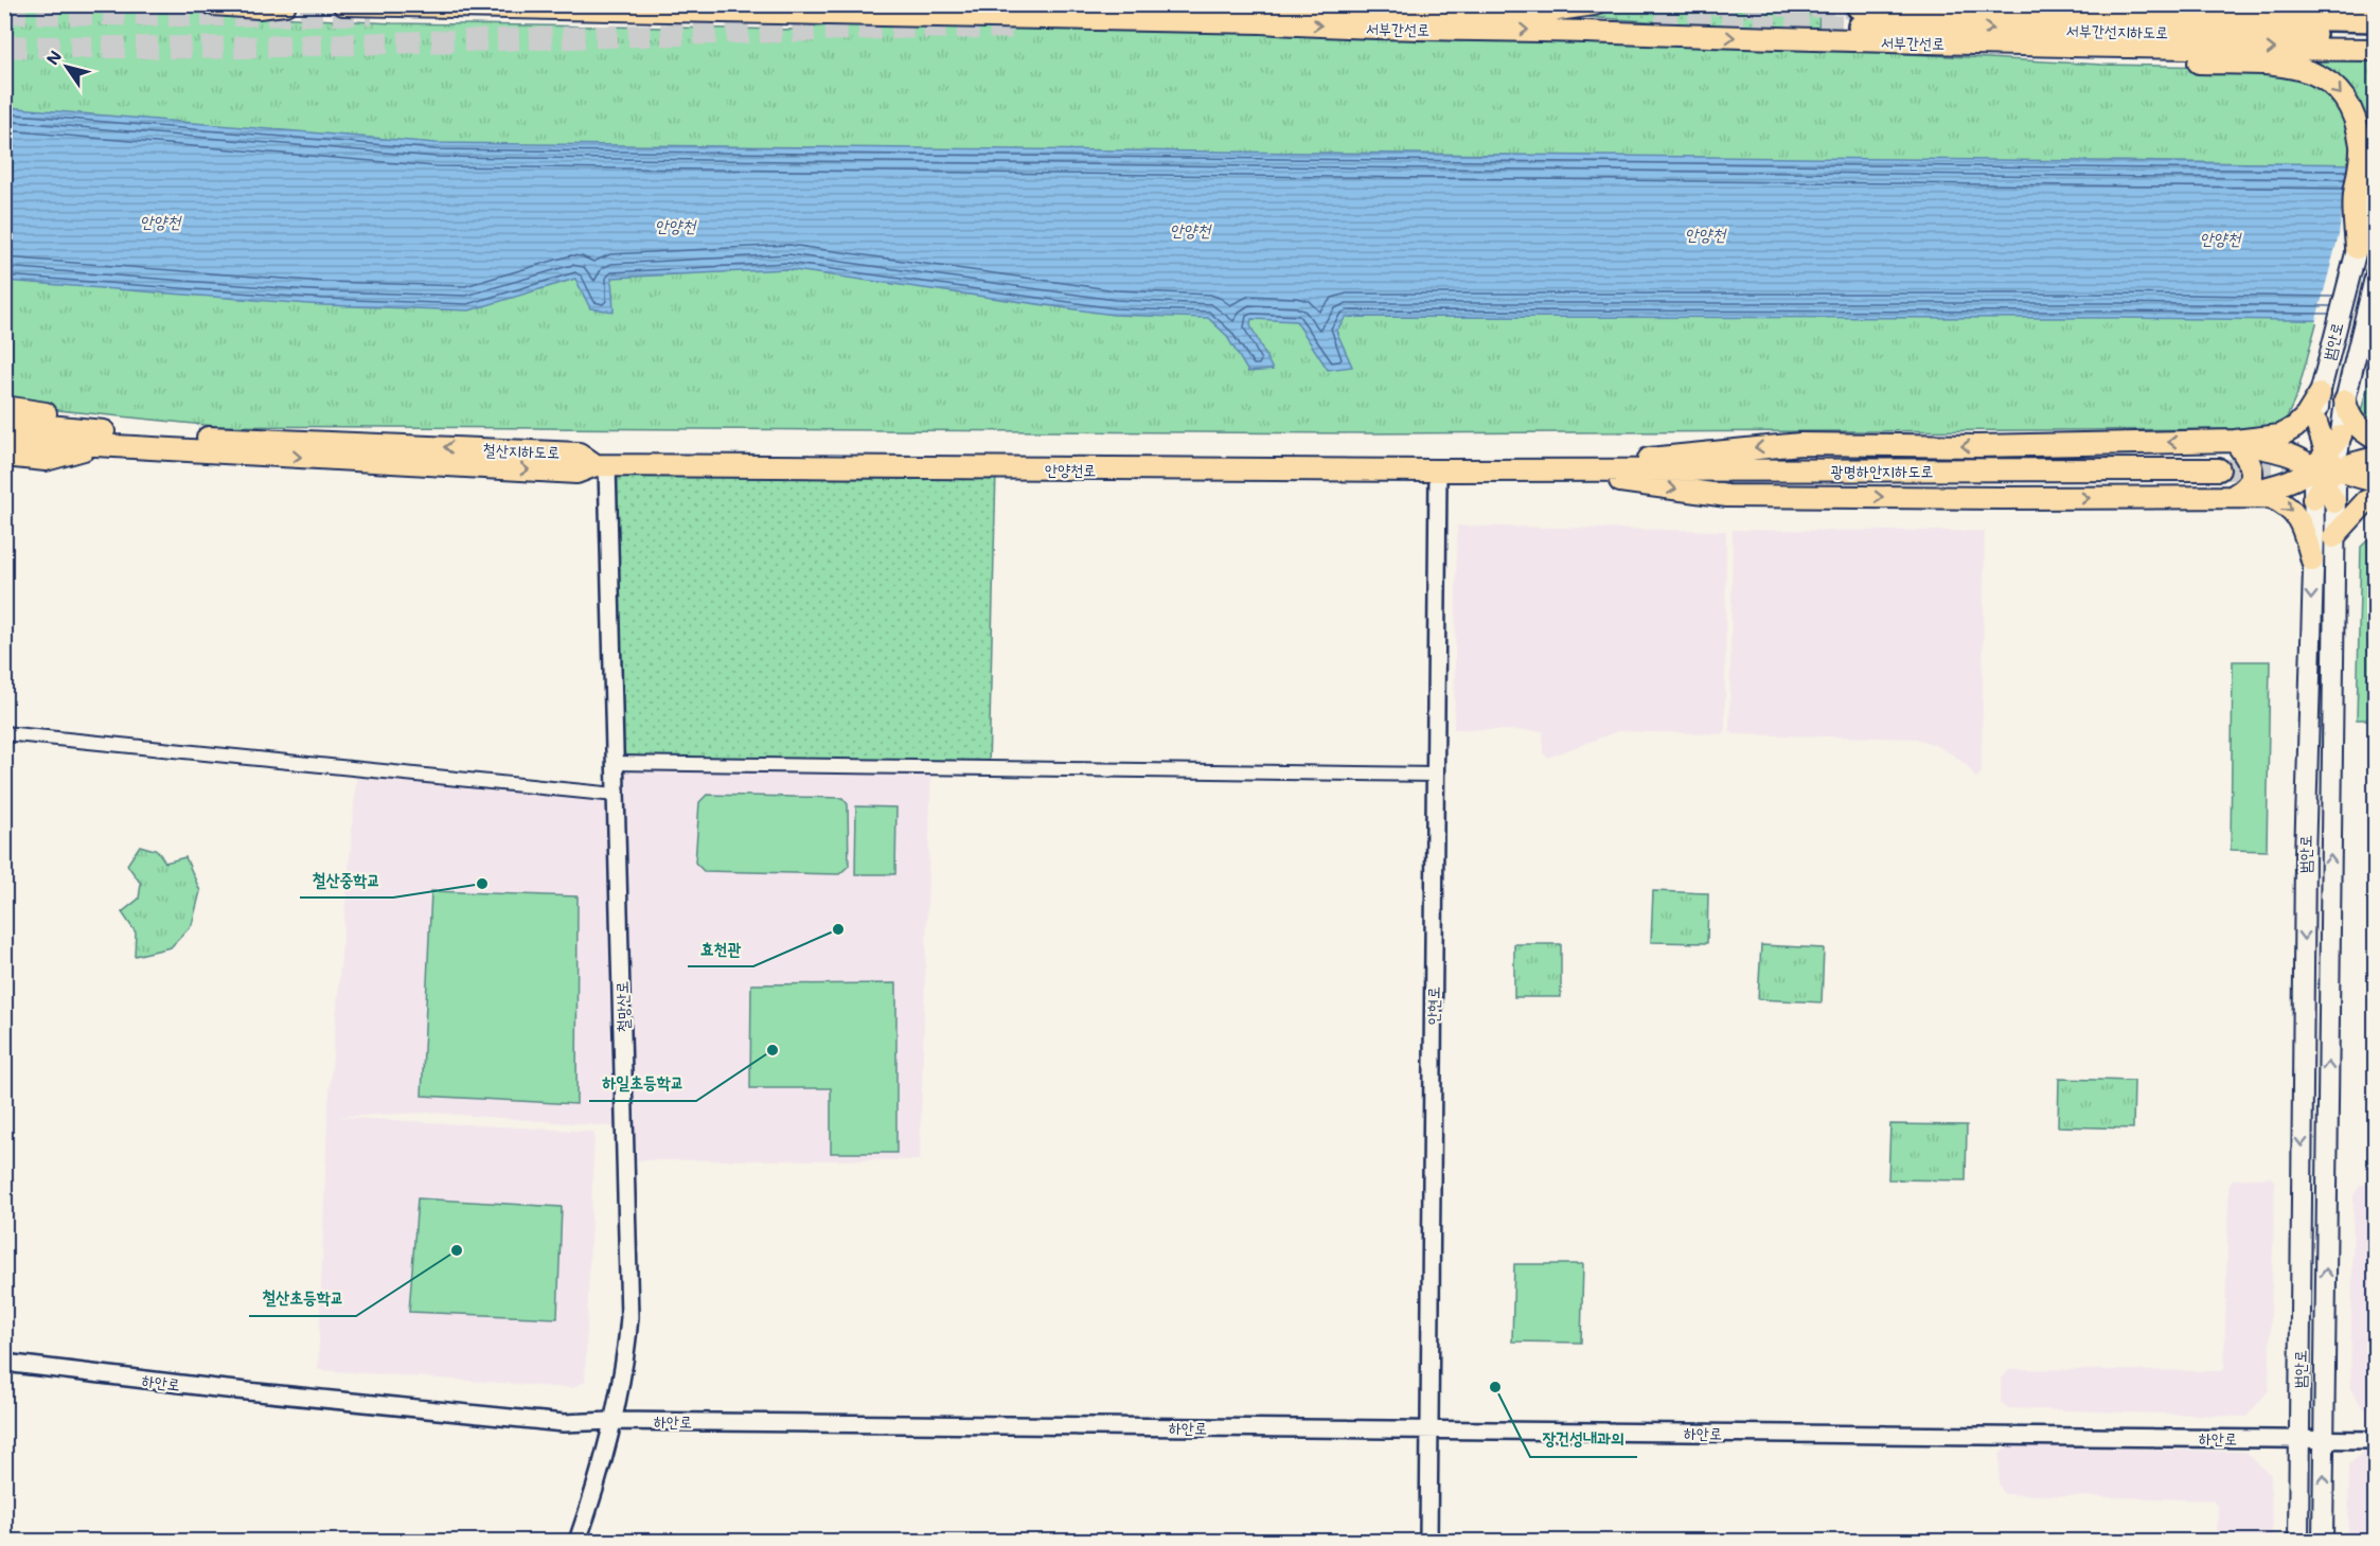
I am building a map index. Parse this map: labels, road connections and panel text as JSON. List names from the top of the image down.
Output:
{
  "streets": {
    "highway": ["서부간선지하도로"],
    "main road": [
      "서부간선로",
      "범안로",
      "철산지하도로",
      "안양천로",
      "광명하안지하도로"
    ],
    "street": ["안현로", "철망산로", "하안로"]
  },
  "crossings": [
    ["범안로", "하안로"],
    ["철산지하도로", "안양천로"],
    ["철산지하도로", "철망산로"],
    ["안양천로", "광명하안지하도로"],
    ["안양천로", "안현로"],
    ["안양천로", "철망산로"],
    ["안현로", "하안로"],
    ["철망산로", "하안로"]
  ],
  "one_way": ["서부간선로"],
  "water": ["안양천"],
  "places": [
    "철산중학교",
    "효천관",
    "하일초등학교",
    "철산초등학교",
    "장건성내과의"
  ],
  "north": "top left"
}
